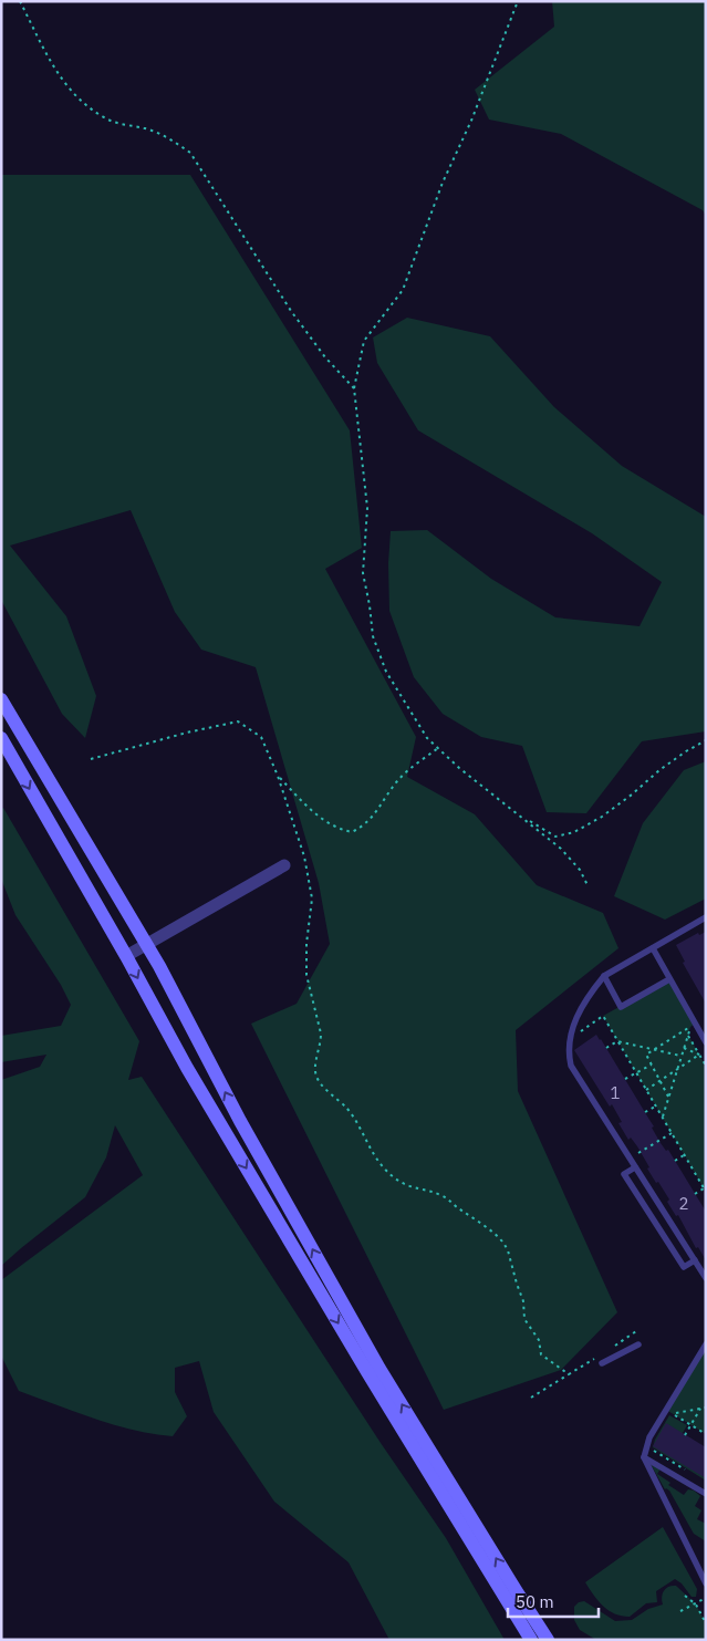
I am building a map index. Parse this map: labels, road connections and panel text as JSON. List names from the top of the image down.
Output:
{
  "house_numbers": ["1", "2"],
  "scale_bar": "50 m"
}
